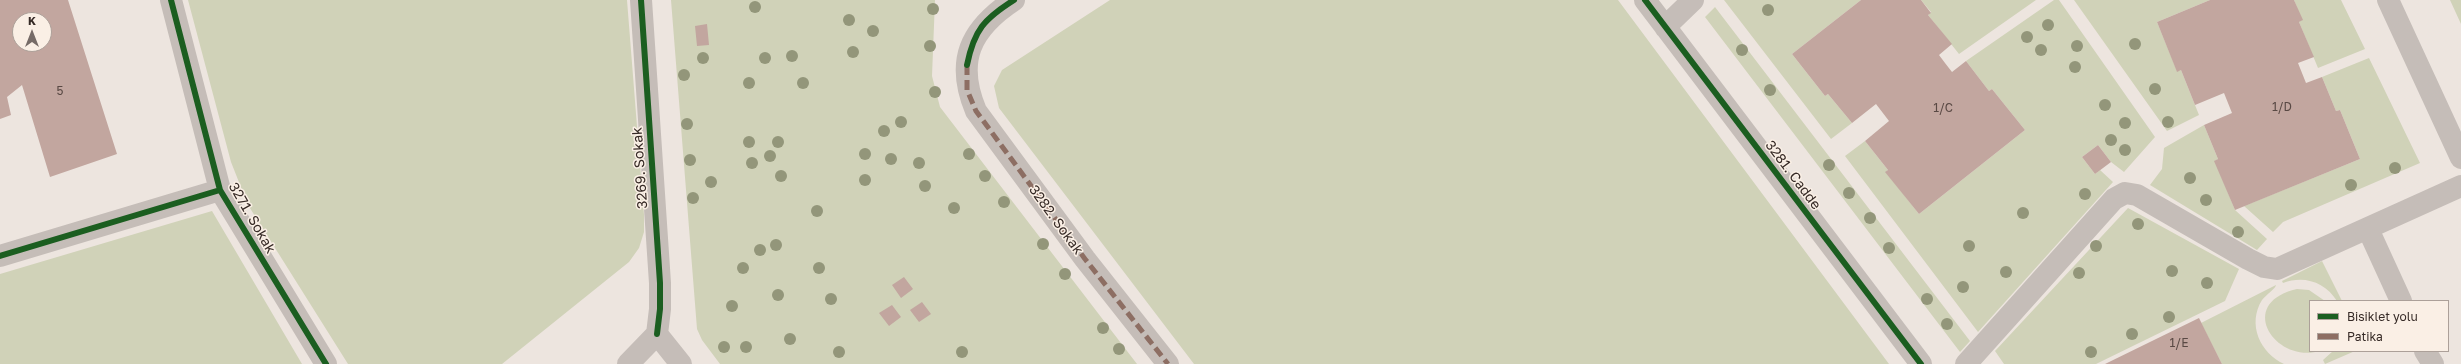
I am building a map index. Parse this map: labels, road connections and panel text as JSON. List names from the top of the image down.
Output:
{
  "streets": {
    "street": [
      "3269. Sokak",
      "3281. Cadde",
      "3271. Sokak",
      "3282. Sokak"
    ]
  },
  "house_numbers": [
    "5",
    "1/D",
    "1/C",
    "1/E"
  ],
  "legend": ["Bisiklet yolu", "Patika"],
  "north": "top"
}
